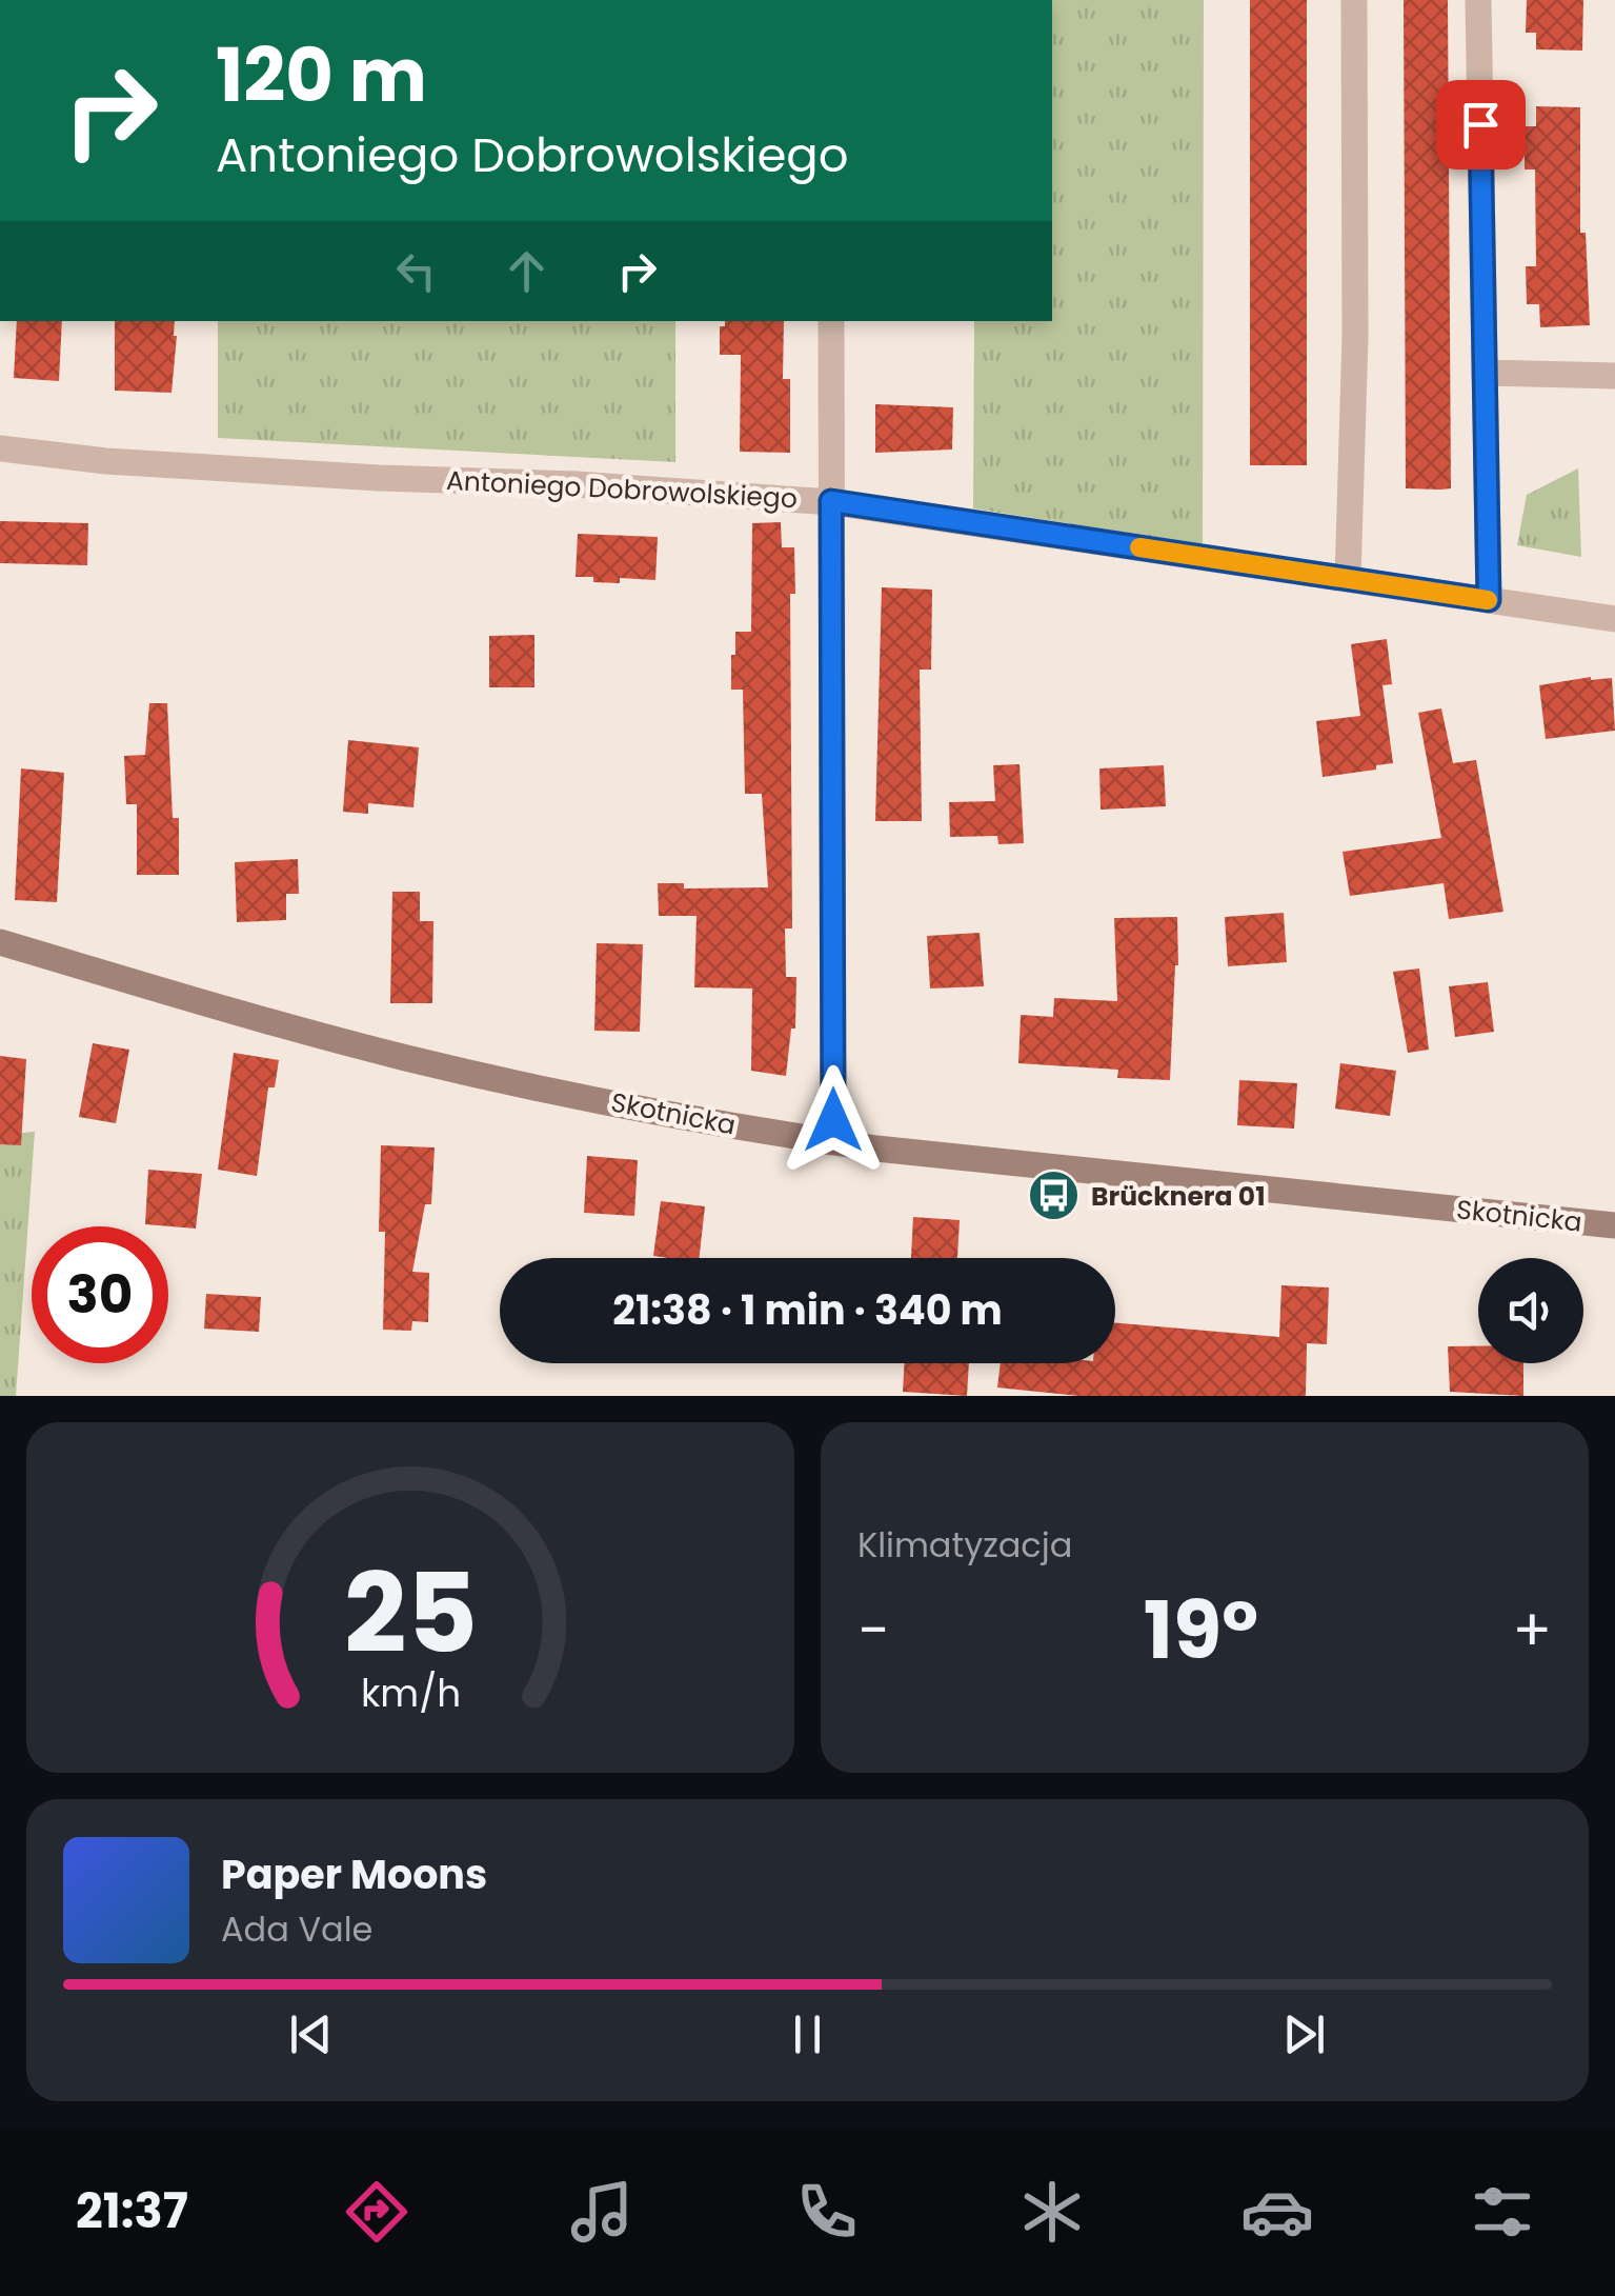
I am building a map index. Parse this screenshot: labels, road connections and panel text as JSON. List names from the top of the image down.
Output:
{
  "streets": {
    "street": ["Antoniego Dobrowolskiego", "Skotnicka"]
  },
  "places": {
    "bus stop": ["Brücknera 01"]
  },
  "page": {
    "turn": ["120 m", "Antoniego Dobrowolskiego"],
    "limit": "30",
    "trip": "21:38 · 1 min · 340 m",
    "tile": "Klimatyzacja",
    "heat": ["−", "19°", "+"],
    "song": ["Paper Moons", "Ada Vale"],
    "tabs": "21:37",
    "gauge": ["25", "km/h"]
  }
}
